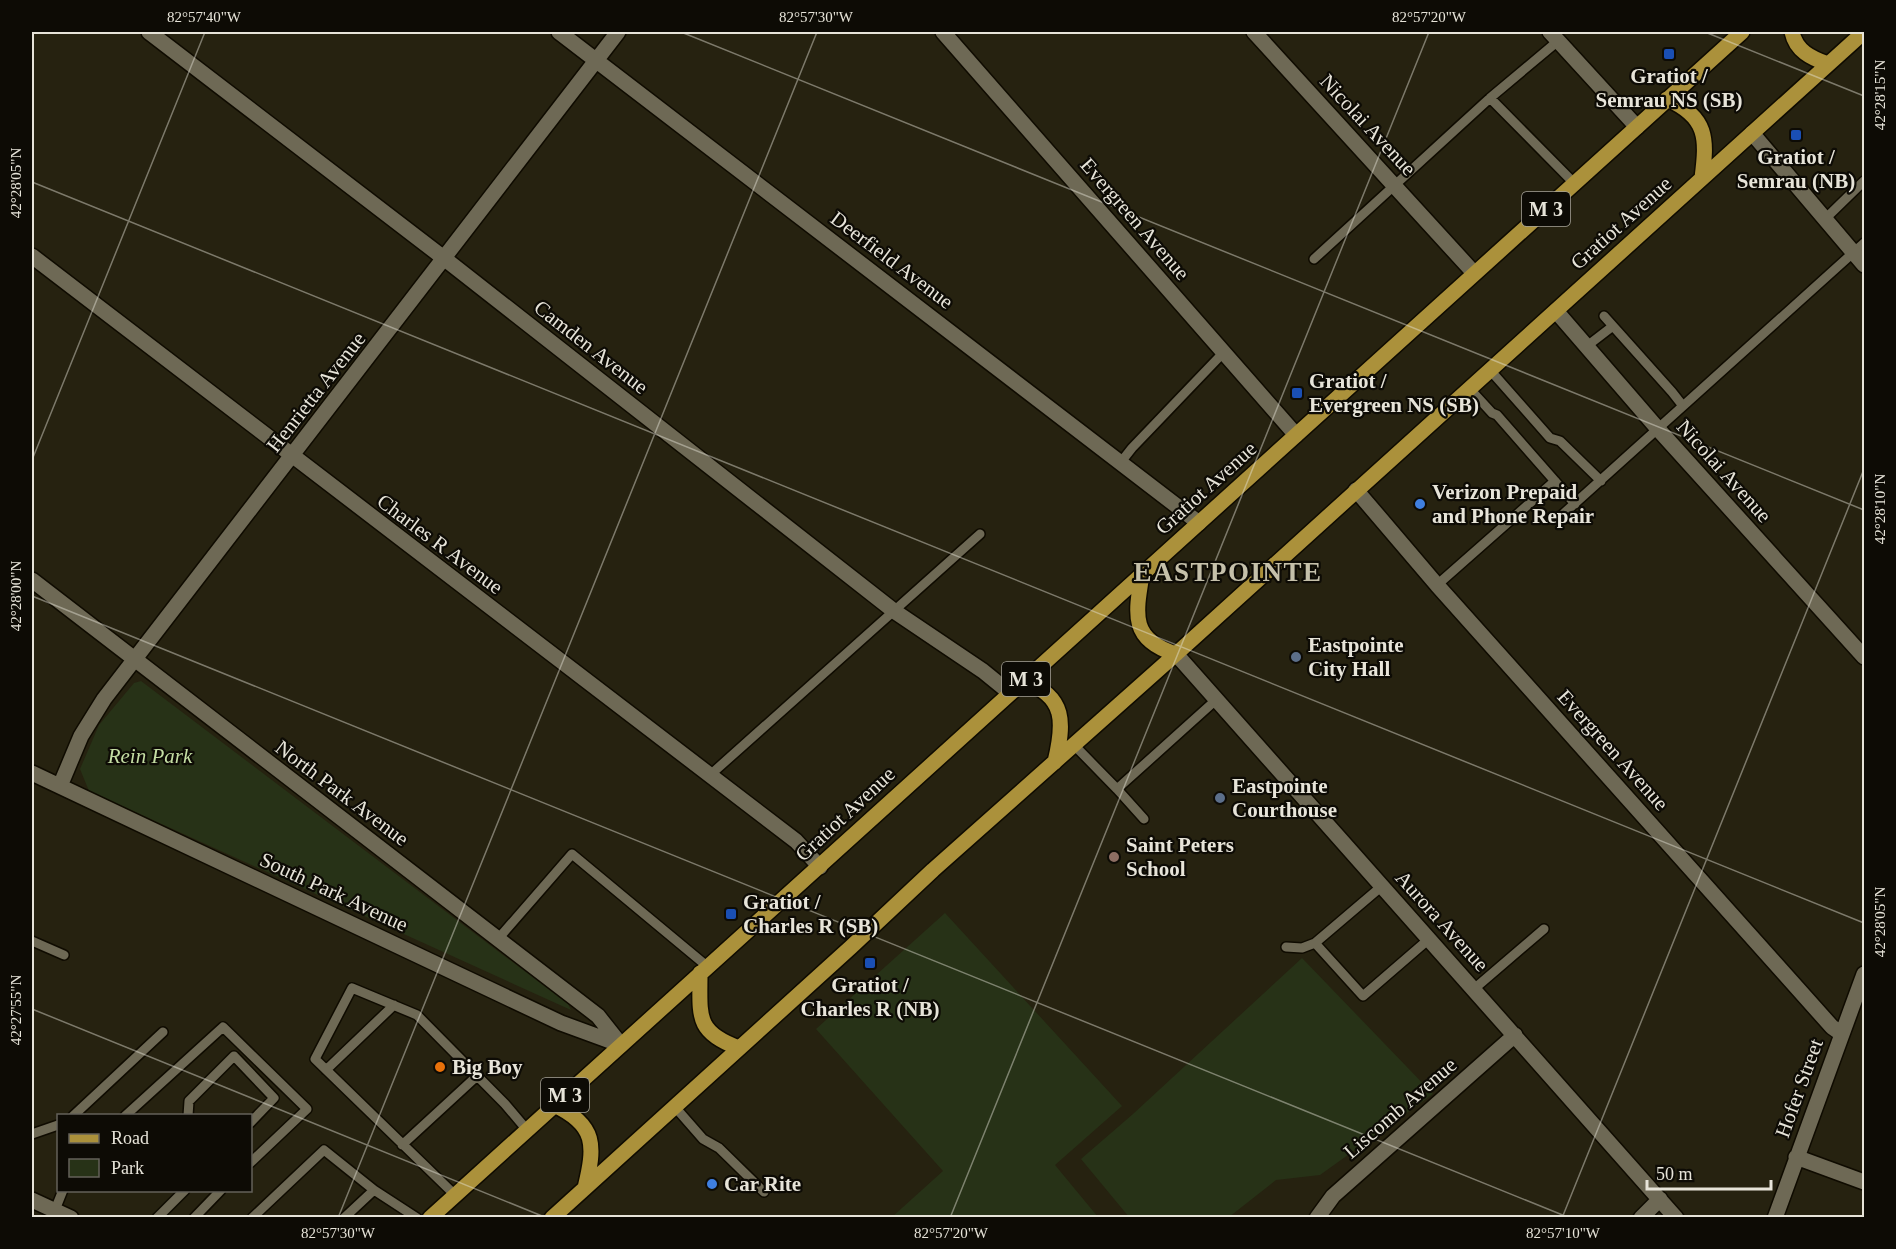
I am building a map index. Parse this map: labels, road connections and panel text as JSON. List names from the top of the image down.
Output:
{
  "streets": {
    "main road": ["M 3", "Gratiot Avenue"],
    "street": [
      "Nicolai Avenue",
      "Evergreen Avenue",
      "Deerfield Avenue",
      "Camden Avenue",
      "Henrietta Avenue",
      "Charles R Avenue",
      "North Park Avenue",
      "South Park Avenue",
      "Aurora Avenue",
      "Hofer Street",
      "Liscomb Avenue"
    ]
  },
  "crossings": [
    ["Nicolai Avenue", "Gratiot Avenue"],
    ["Evergreen Avenue", "Gratiot Avenue"],
    ["Evergreen Avenue", "Hofer Street"],
    ["Gratiot Avenue", "Deerfield Avenue"],
    ["Gratiot Avenue", "Camden Avenue"],
    ["Gratiot Avenue", "Charles R Avenue"],
    ["Gratiot Avenue", "North Park Avenue"],
    ["Gratiot Avenue", "South Park Avenue"],
    ["Gratiot Avenue", "Aurora Avenue"],
    ["Deerfield Avenue", "Henrietta Avenue"],
    ["Camden Avenue", "Henrietta Avenue"],
    ["Henrietta Avenue", "Charles R Avenue"],
    ["Henrietta Avenue", "North Park Avenue"],
    ["Henrietta Avenue", "South Park Avenue"],
    ["North Park Avenue", "South Park Avenue"],
    ["Aurora Avenue", "Liscomb Avenue"]
  ],
  "districts": ["EASTPOINTE"],
  "parks": ["Rein Park"],
  "places": {
    "transit": [
      "Gratiot / Semrau NS (SB)",
      "Gratiot / Semrau (NB)",
      "Gratiot / Evergreen NS (SB)",
      "Gratiot / Charles R (SB)",
      "Gratiot / Charles R (NB)"
    ],
    "other": [
      "Verizon Prepaid and Phone Repair",
      "Eastpointe City Hall",
      "Eastpointe Courthouse",
      "Saint Peters School",
      "Big Boy",
      "Car Rite"
    ]
  },
  "legend": ["Road", "Park"],
  "scale_bar": "50 m",
  "coordinates": [
    "82°57'40\"W",
    "82°57'30\"W",
    "82°57'20\"W",
    "42°28'15\"N",
    "42°28'05\"N",
    "42°28'10\"N",
    "42°28'00\"N",
    "42°27'55\"N",
    "82°57'10\"W"
  ]
}
